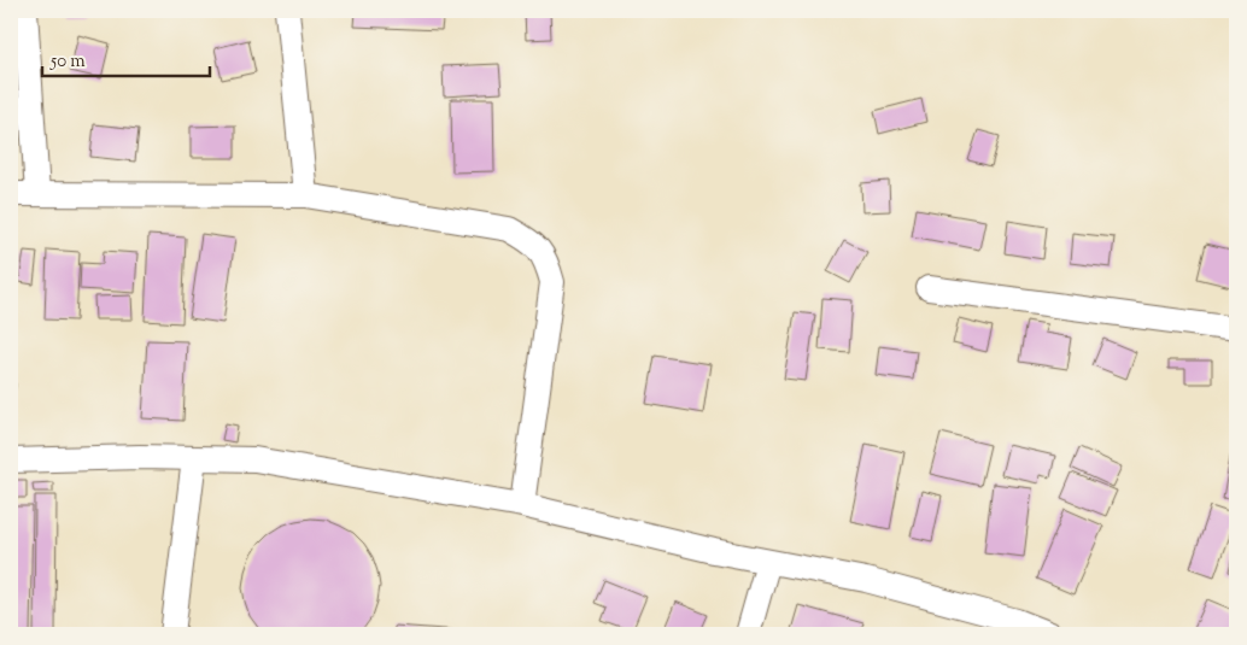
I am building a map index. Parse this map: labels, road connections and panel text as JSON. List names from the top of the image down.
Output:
{
  "scale_bar": "50 m"
}
